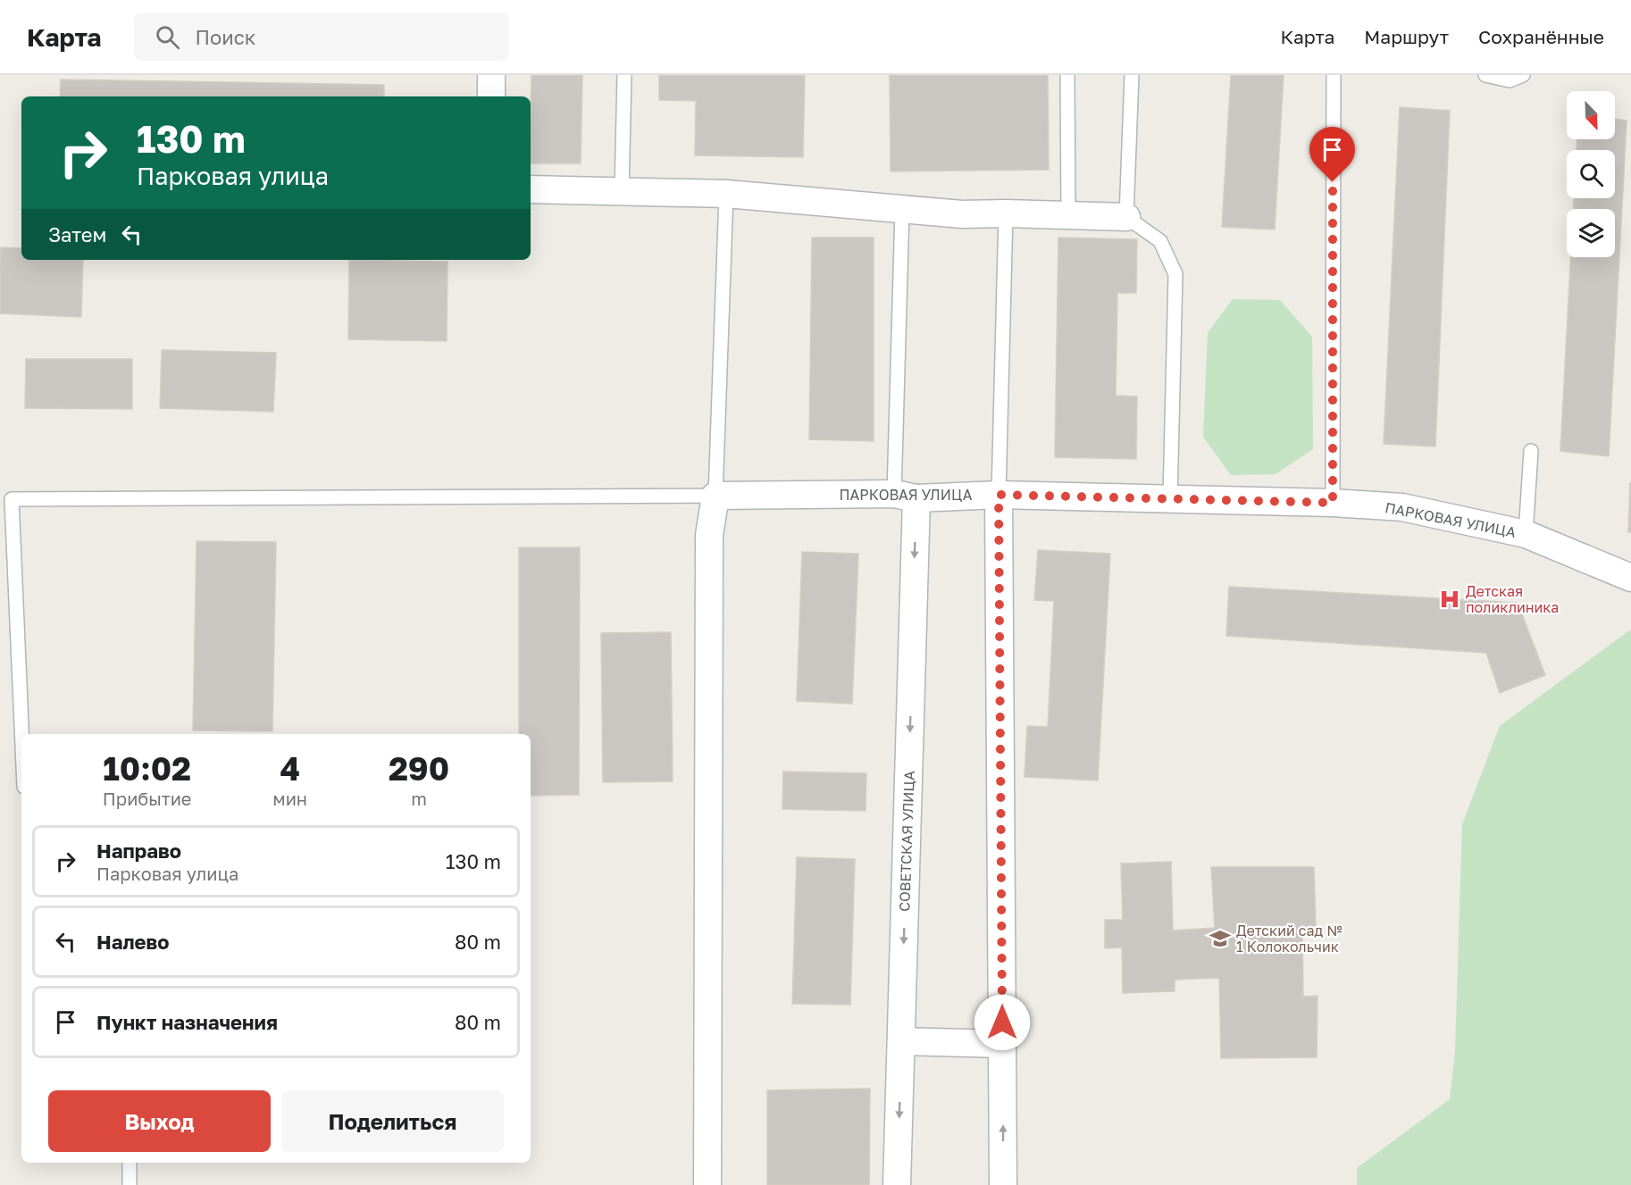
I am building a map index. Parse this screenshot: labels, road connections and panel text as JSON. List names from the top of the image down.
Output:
{
  "streets": {
    "street": ["ПАРКОВАЯ УЛИЦА", "СОВЕТСКАЯ УЛИЦА"]
  },
  "crossings": [
    ["ПАРКОВАЯ УЛИЦА", "СОВЕТСКАЯ УЛИЦА"]
  ],
  "places": {
    "hospital": ["Детская поликлиника"],
    "school or university": ["Детский сад № 1 Колокольчик"]
  },
  "north": "bottom right",
  "page": {
    "header": "Карта",
    "search": "Поиск",
    "nav": ["Карта", "Маршрут", "Сохранённые"],
    "turn": ["130 m", "Парковая улица"],
    "then": "Затем",
    "eta": [
      "10:02",
      "Прибытие",
      "4",
      "мин",
      "290",
      "m"
    ],
    "list": [
      {
        "name": "Направо",
        "note": "Парковая улица",
        "value": "130 m"
      },
      {
        "name": "Налево",
        "value": "80 m"
      },
      {
        "name": "Пункт назначения",
        "value": "80 m"
      }
    ],
    "buttons": ["Выход", "Поделиться"]
  }
}
